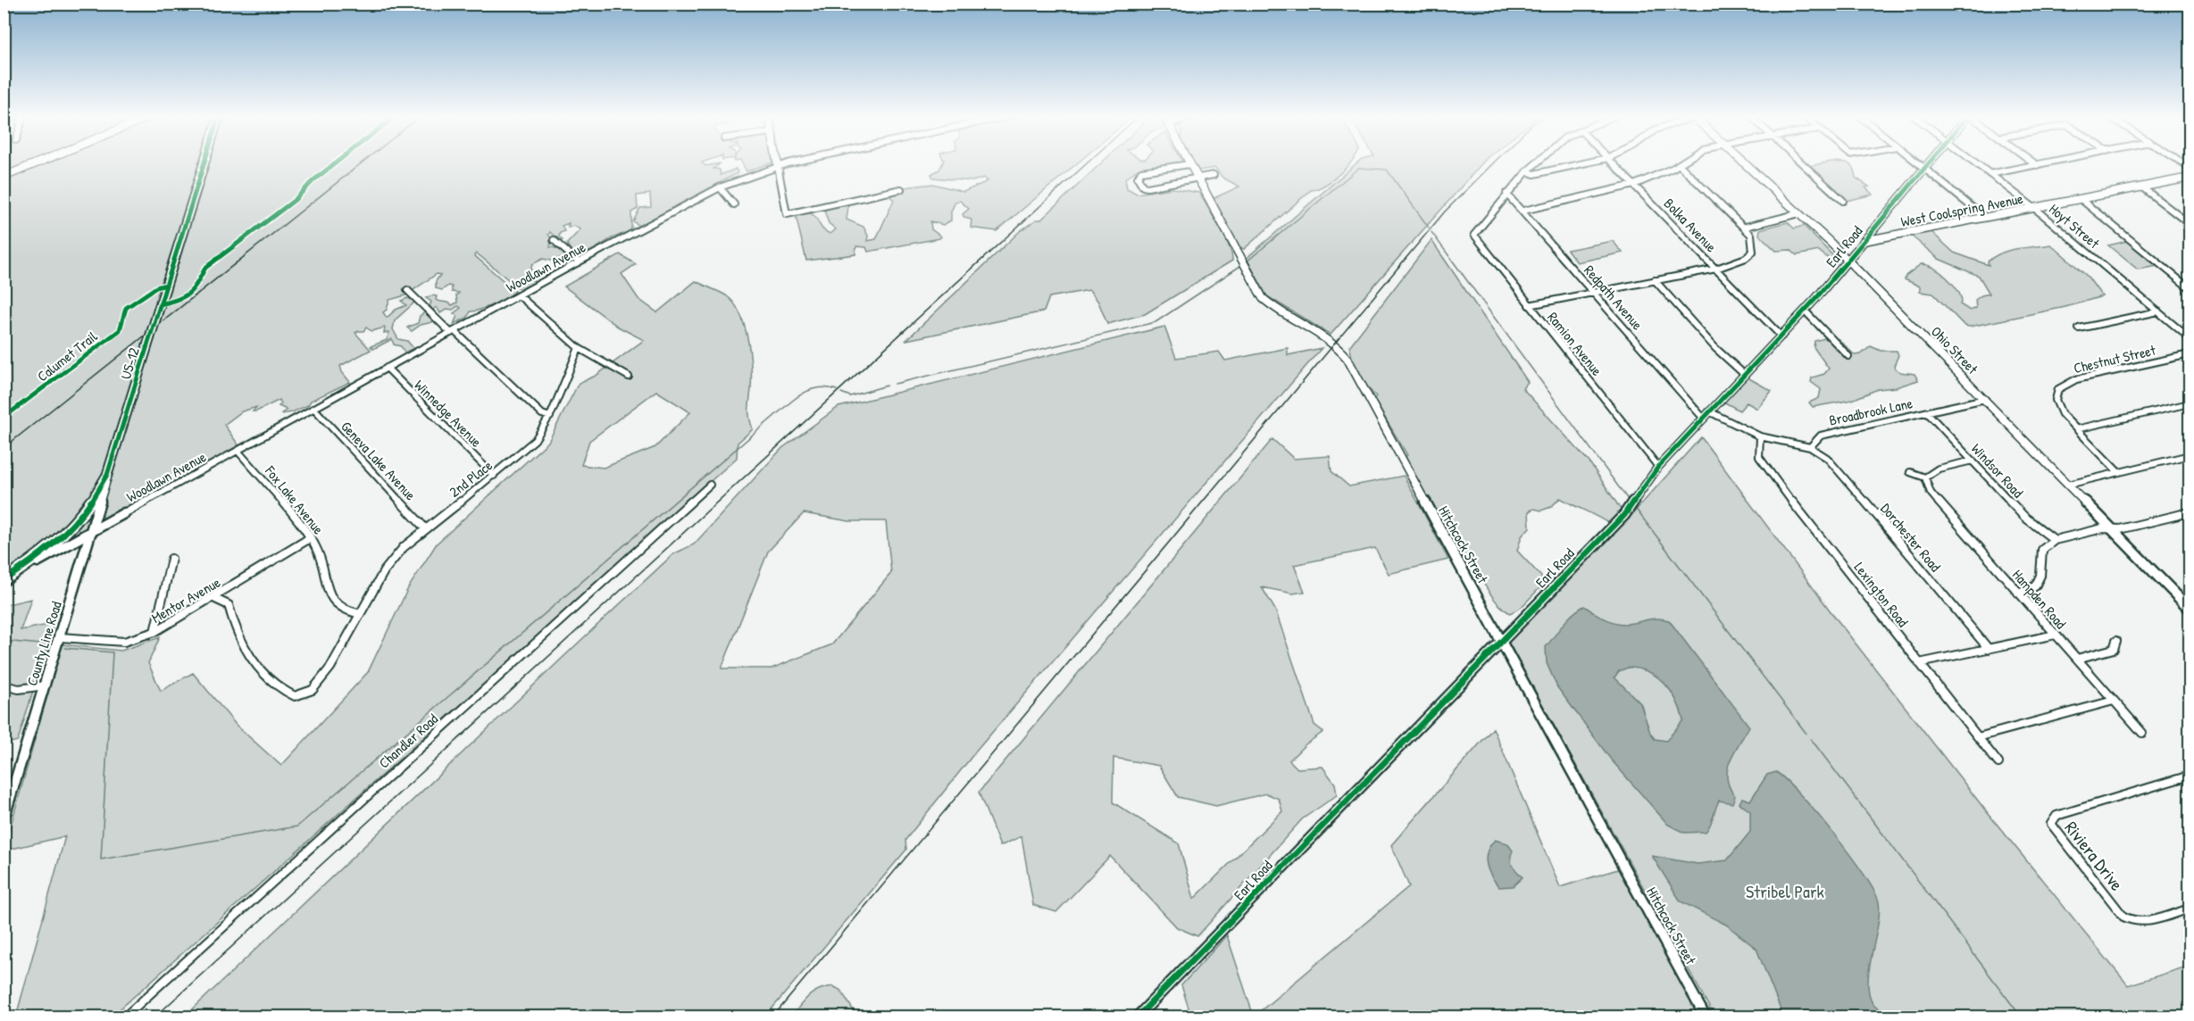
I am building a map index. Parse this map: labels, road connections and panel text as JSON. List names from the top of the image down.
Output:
{
  "streets": {
    "main road": ["US-12"],
    "street": [
      "West Coolspring Avenue",
      "Bolka Avenue",
      "Hoyt Street",
      "Earl Road",
      "Woodlawn Avenue",
      "Redpath Avenue",
      "Ramion Avenue",
      "Ohio Street",
      "Chestnut Street",
      "Broadbrook Lane",
      "Winnedge Avenue",
      "Geneva Lake Avenue",
      "Windsor Road",
      "2nd Place",
      "Fox Lake Avenue",
      "Dorchester Road",
      "Hitchcock Street",
      "Lexington Road",
      "Hampden Road",
      "Mentor Avenue",
      "County Line Road",
      "Chandler Road",
      "Riviera Drive"
    ],
    "cycle path": ["Calumet Trail"]
  },
  "crossings": [
    ["West Coolspring Avenue", "Hoyt Street"],
    ["West Coolspring Avenue", "Earl Road"],
    ["Bolka Avenue", "Earl Road"],
    ["Earl Road", "Redpath Avenue"],
    ["Earl Road", "Ramion Avenue"],
    ["Earl Road", "Ohio Street"],
    ["Earl Road", "Hitchcock Street"],
    ["Woodlawn Avenue", "Winnedge Avenue"],
    ["Woodlawn Avenue", "Geneva Lake Avenue"],
    ["Woodlawn Avenue", "Fox Lake Avenue"],
    ["Redpath Avenue", "Ramion Avenue"],
    ["Ohio Street", "Broadbrook Lane"],
    ["US-12", "County Line Road"],
    ["Broadbrook Lane", "Windsor Road"],
    ["Broadbrook Lane", "Dorchester Road"],
    ["Winnedge Avenue", "2nd Place"],
    ["Geneva Lake Avenue", "2nd Place"],
    ["2nd Place", "Fox Lake Avenue"],
    ["2nd Place", "Mentor Avenue"],
    ["Fox Lake Avenue", "Mentor Avenue"],
    ["Mentor Avenue", "County Line Road"]
  ],
  "parks": ["Stribel Park"]
}
